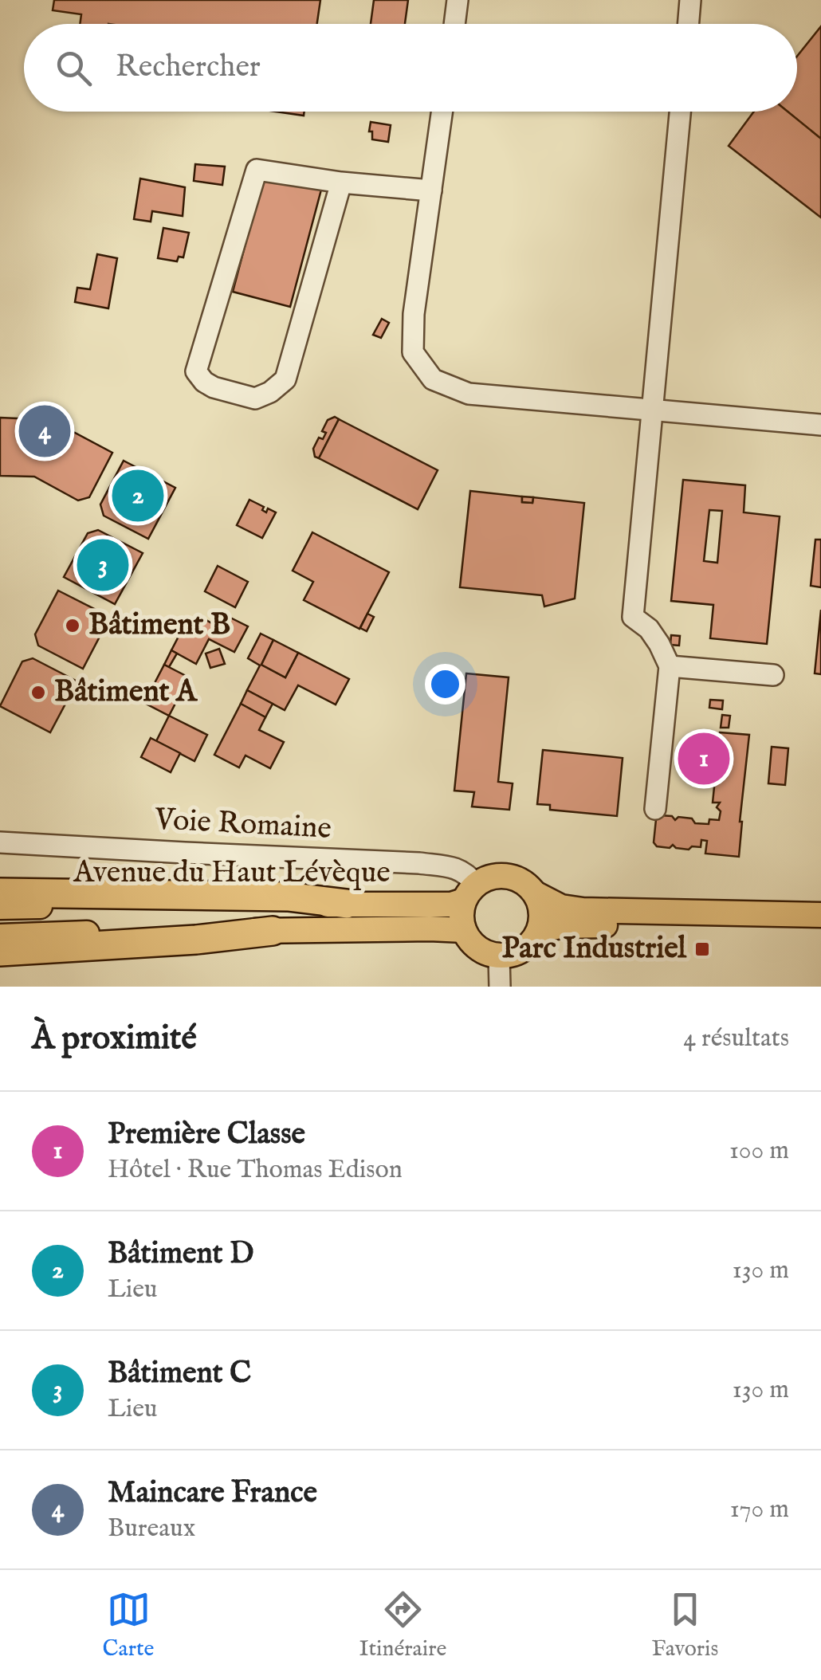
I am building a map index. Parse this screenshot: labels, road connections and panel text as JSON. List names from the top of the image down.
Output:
{
  "streets": {
    "main road": ["Avenue du Haut Lévèque"],
    "street": ["Voie Romaine"]
  },
  "crossings": [
    ["Voie Romaine", "Avenue du Haut Lévèque"]
  ],
  "places": {
    "other": ["Bâtiment B", "Bâtiment A"],
    "transit": ["Parc Industriel"]
  },
  "page": {
    "search": "Rechercher",
    "pins": [
      "4",
      "2",
      "3",
      "1"
    ],
    "heading": ["À proximité", "4 résultats"],
    "list": [
      {
        "mark": "1",
        "name": "Première Classe",
        "note": "Hôtel · Rue Thomas Edison",
        "value": "100 m"
      },
      {
        "mark": "2",
        "name": "Bâtiment D",
        "note": "Lieu",
        "value": "130 m"
      },
      {
        "mark": "3",
        "name": "Bâtiment C",
        "note": "Lieu",
        "value": "130 m"
      },
      {
        "mark": "4",
        "name": "Maincare France",
        "note": "Bureaux",
        "value": "170 m"
      }
    ],
    "nav": ["Carte", "Itinéraire", "Favoris"]
  }
}
